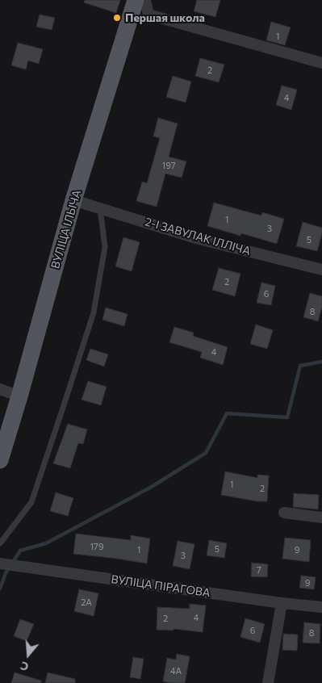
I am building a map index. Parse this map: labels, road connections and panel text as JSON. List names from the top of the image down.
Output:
{
  "streets": {
    "main road": ["ВУЛІЦА ІЛЬІЧА"],
    "street": ["2-І ЗАВУЛАК ІЛЛІЧА", "ВУЛІЦА ПІРАГОВА"]
  },
  "crossings": [
    ["ВУЛІЦА ІЛЬІЧА", "2-І ЗАВУЛАК ІЛЛІЧА"]
  ],
  "places": ["Першая школа"],
  "house_numbers": [
    "1",
    "2",
    "4",
    "197",
    "1",
    "3",
    "5",
    "2",
    "6",
    "8",
    "4",
    "1",
    "2",
    "179",
    "5",
    "1",
    "9",
    "3",
    "7",
    "9",
    "2А",
    "4",
    "2",
    "6",
    "8",
    "4А"
  ],
  "north": "bottom"
}
